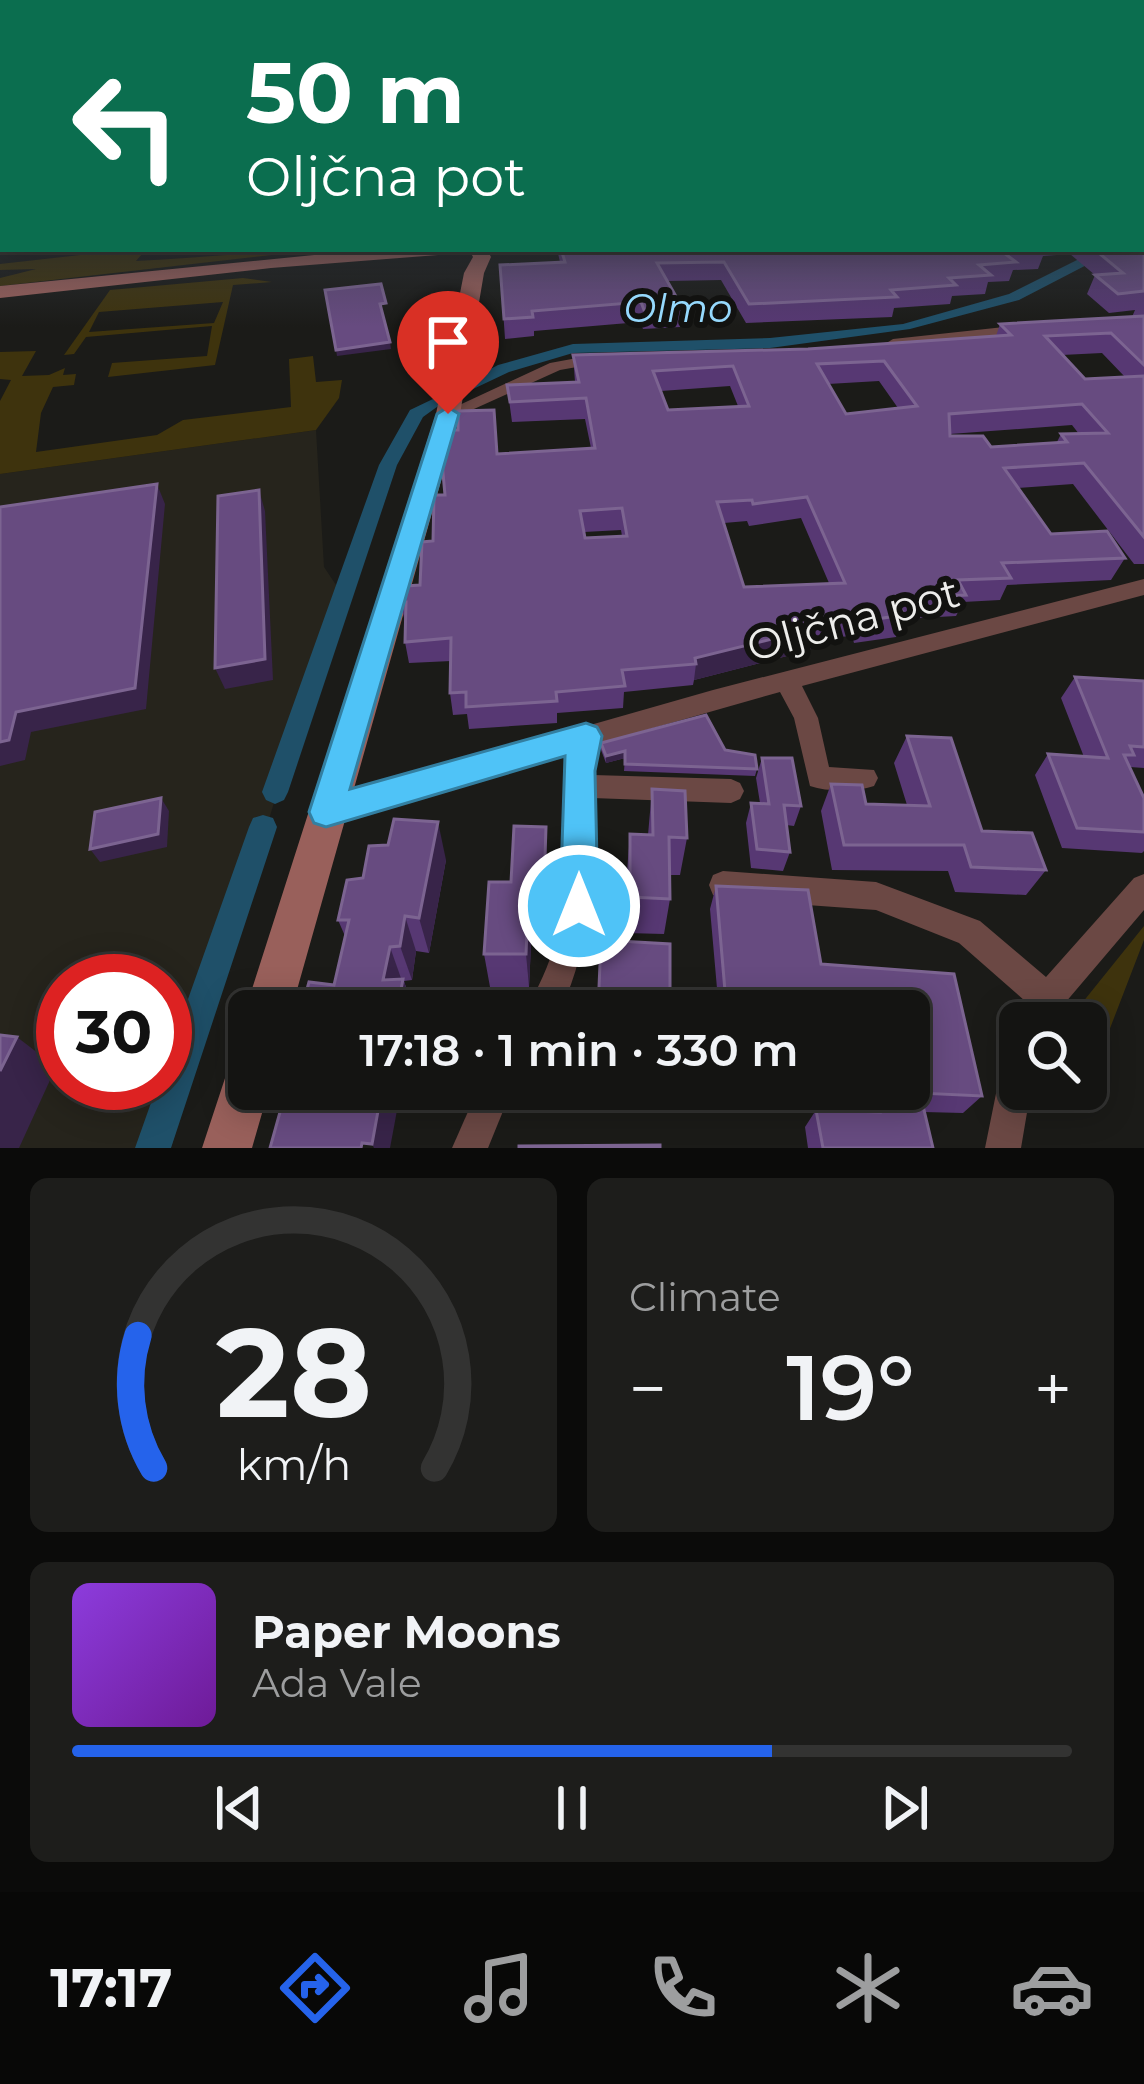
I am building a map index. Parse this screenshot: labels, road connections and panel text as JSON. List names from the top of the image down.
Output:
{
  "streets": {
    "street": ["Oljčna pot"]
  },
  "water": ["Olmo"],
  "page": {
    "turn": ["50 m", "Oljčna pot"],
    "limit": "30",
    "trip": "17:18 · 1 min · 330 m",
    "tile": "Climate",
    "heat": ["−", "19°", "+"],
    "song": ["Paper Moons", "Ada Vale"],
    "tabs": "17:17",
    "gauge": ["28", "km/h"]
  }
}
